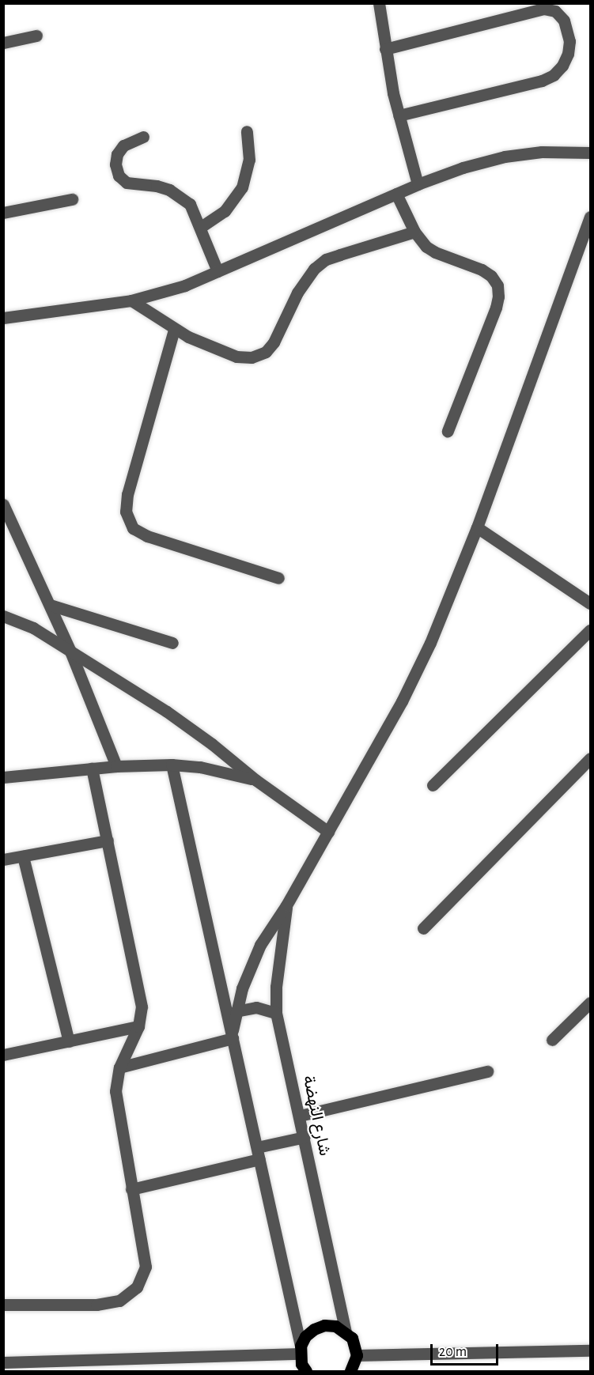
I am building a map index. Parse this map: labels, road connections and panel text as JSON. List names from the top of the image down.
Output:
{
  "streets": {
    "lane": ["شارع النهضة"]
  },
  "scale_bar": "20 m"
}
